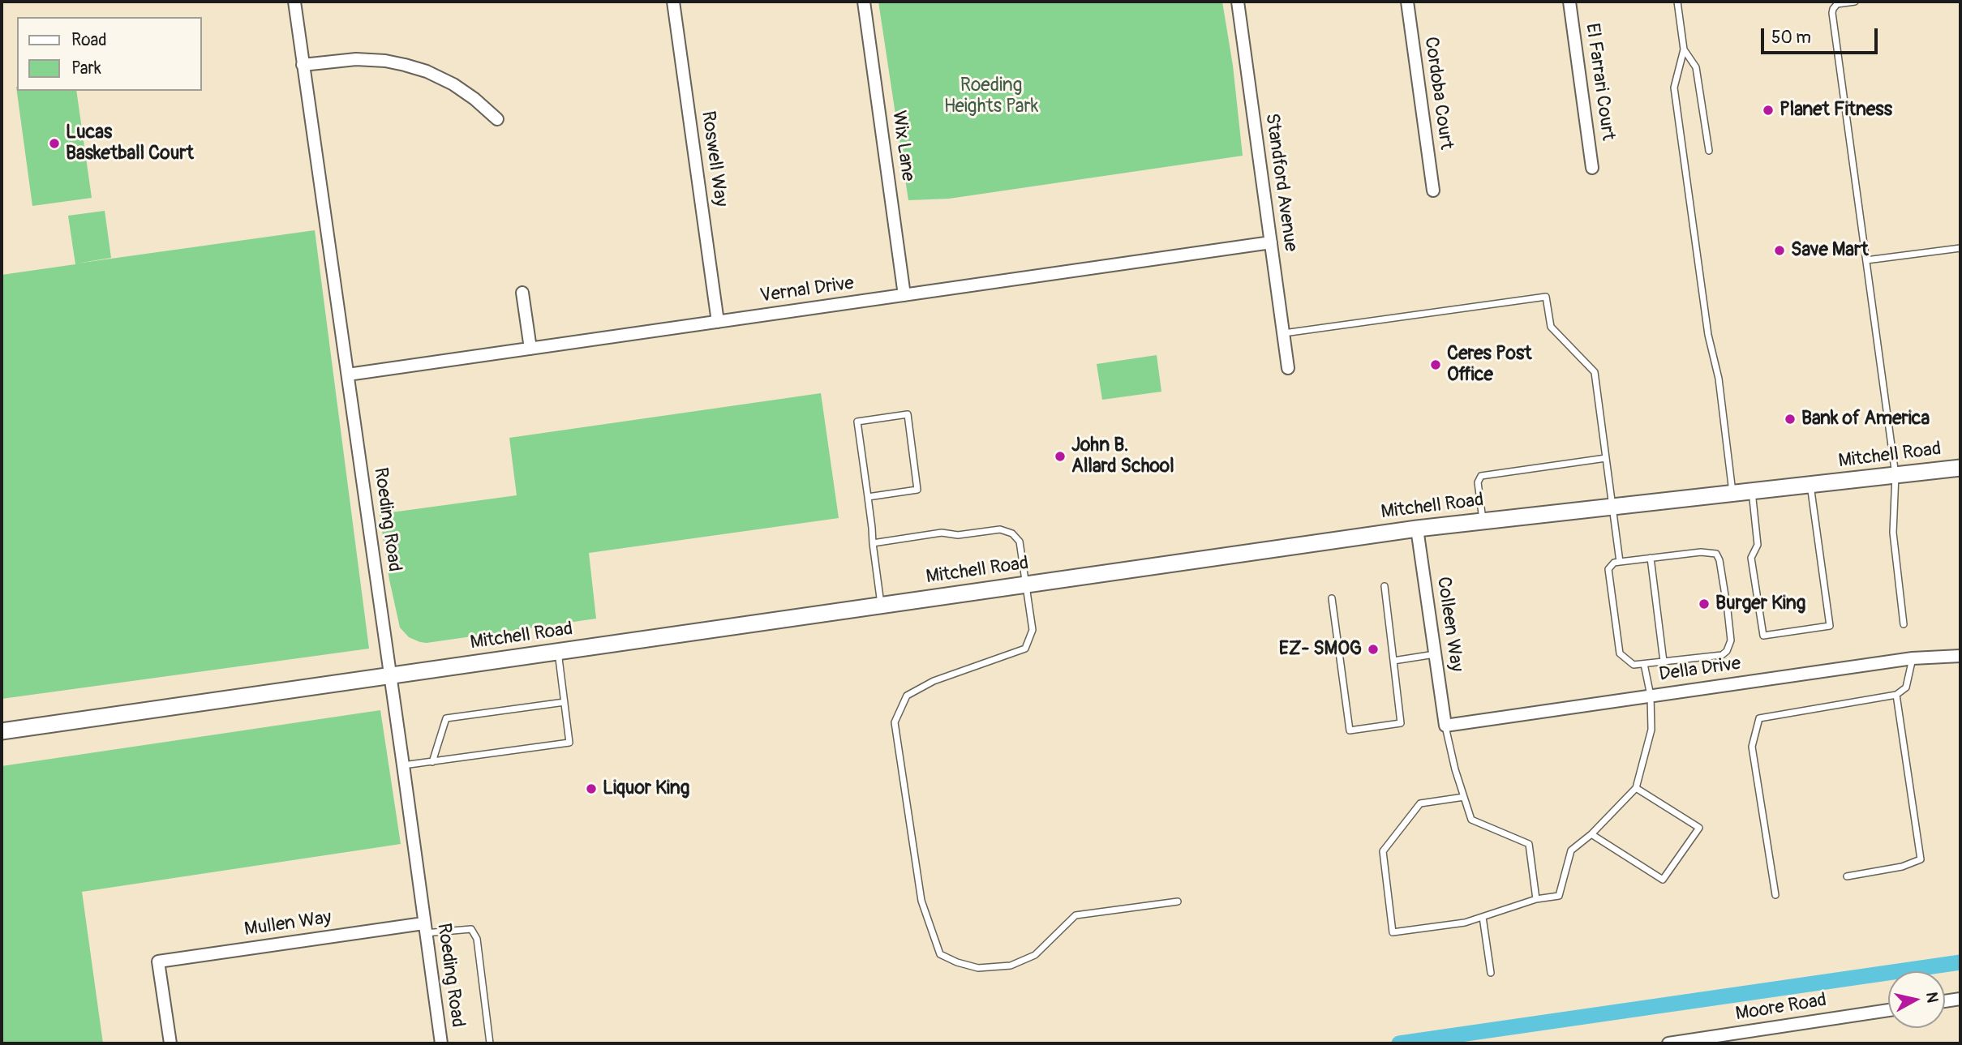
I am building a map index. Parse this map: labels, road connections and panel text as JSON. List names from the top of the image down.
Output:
{
  "streets": {
    "street": [
      "El Farrari Court",
      "Cordoba Court",
      "Wix Lane",
      "Roswell Way",
      "Standford Avenue",
      "Vernal Drive",
      "Mitchell Road",
      "Roeding Road",
      "Colleen Way",
      "Della Drive",
      "Mullen Way",
      "Moore Road"
    ]
  },
  "crossings": [
    ["Wix Lane", "Vernal Drive"],
    ["Roswell Way", "Vernal Drive"],
    ["Standford Avenue", "Vernal Drive"],
    ["Vernal Drive", "Roeding Road"],
    ["Mitchell Road", "Roeding Road"],
    ["Mitchell Road", "Colleen Way"],
    ["Roeding Road", "Mullen Way"],
    ["Colleen Way", "Della Drive"]
  ],
  "parks": ["Roeding Heights Park"],
  "places": [
    "Planet Fitness",
    "Lucas Basketball Court",
    "Save Mart",
    "Ceres Post Office",
    "Bank of America",
    "John B. Allard School",
    "Burger King",
    "EZ- SMOG",
    "Liquor King"
  ],
  "legend": ["Road", "Park"],
  "scale_bar": "50 m",
  "north": "right"
}
